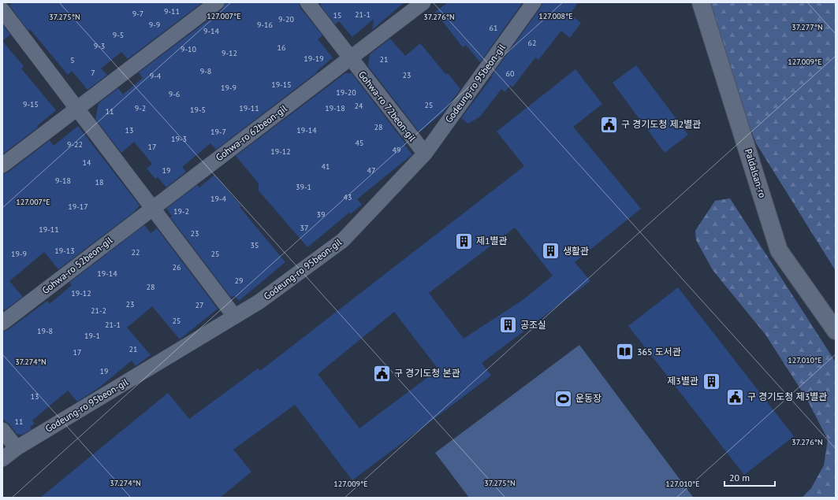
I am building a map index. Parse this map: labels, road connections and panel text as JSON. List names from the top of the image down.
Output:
{
  "streets": {
    "street": [
      "Godeung-ro 95beon-gil",
      "Gohwa-ro 72beon-gil",
      "Gohwa-ro 62beon-gil",
      "Paldalsan-ro",
      "Gohwa-ro 52beon-gil"
    ]
  },
  "crossings": [
    ["Godeung-ro 95beon-gil", "Gohwa-ro 72beon-gil"],
    ["Gohwa-ro 72beon-gil", "Gohwa-ro 62beon-gil"],
    ["Gohwa-ro 62beon-gil", "Gohwa-ro 52beon-gil"]
  ],
  "places": {
    "public building": ["구 경기도청 제2별관", "구 경기도청 본관", "구 경기도청 제3별관"],
    "building": [
      "제1별관",
      "생활관",
      "공조실",
      "제3별관"
    ],
    "library": ["365 도서관"],
    "sports": ["운동장"]
  },
  "house_numbers": [
    "9-11",
    "9-7",
    "21-1",
    "15",
    "9-20",
    "9-9",
    "9-16",
    "61",
    "9-14",
    "9-5",
    "62",
    "9-3",
    "16",
    "9-10",
    "9-12",
    "19-19",
    "21",
    "5",
    "9-8",
    "7",
    "60",
    "23",
    "9-4",
    "19-15",
    "19-9",
    "19-20",
    "9-6",
    "9-15",
    "25",
    "24",
    "9-2",
    "19-11",
    "19-18",
    "19-5",
    "11",
    "28",
    "13",
    "19-14",
    "19-7",
    "19-3",
    "45",
    "9-22",
    "17",
    "49",
    "19-12",
    "14",
    "41",
    "19",
    "47",
    "9-18",
    "18",
    "39-1",
    "43",
    "19-4",
    "19-17",
    "19-2",
    "39",
    "37",
    "19-11",
    "23",
    "35",
    "19-13",
    "22",
    "19-9",
    "25",
    "26",
    "19-14",
    "29",
    "28",
    "19-12",
    "23",
    "27",
    "21-2",
    "25",
    "21-1",
    "19-8",
    "19-1",
    "21",
    "17",
    "19",
    "13",
    "11"
  ],
  "scale_bar": "20 m",
  "coordinates": [
    "127.007°E",
    "127.008°E",
    "37.275°N",
    "37.276°N",
    "37.277°N",
    "127.009°E",
    "127.010°E",
    "37.274°N"
  ]
}
